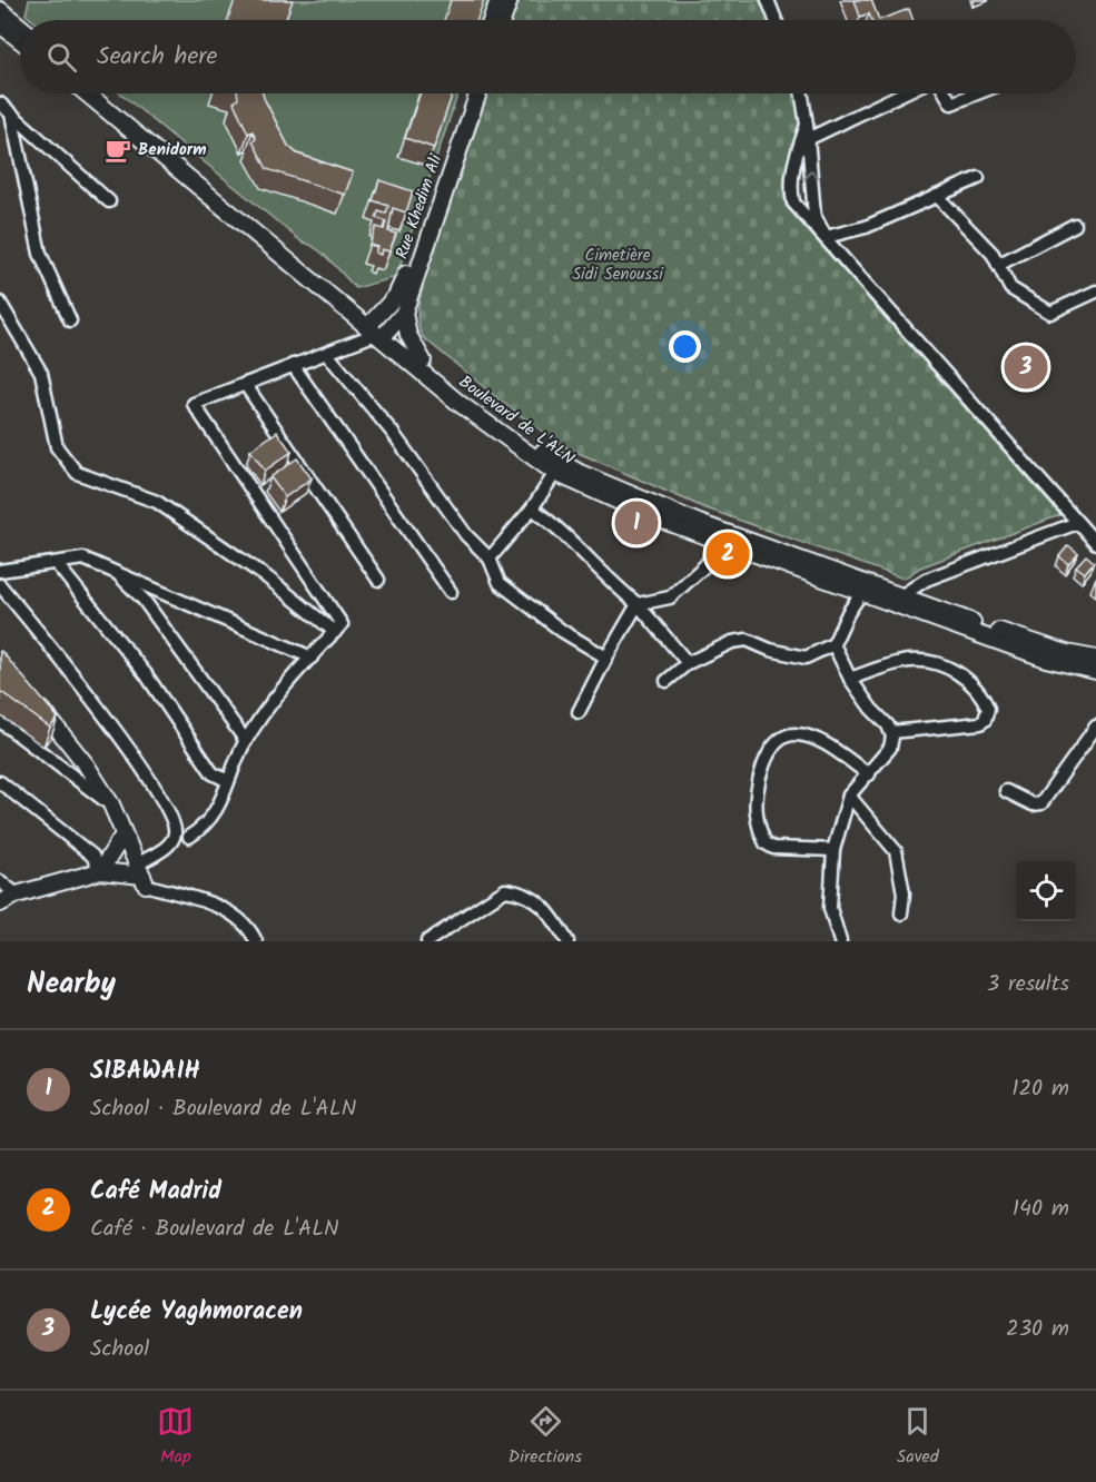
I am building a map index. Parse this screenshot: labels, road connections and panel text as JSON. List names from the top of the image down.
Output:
{
  "streets": {
    "main road": ["Rue Khedim Ali", "Boulevard de L'ALN"]
  },
  "crossings": [
    ["Rue Khedim Ali", "Boulevard de L'ALN"]
  ],
  "parks": ["Cimetière Sidi Senoussi"],
  "places": {
    "cafe": ["Benidorm"]
  },
  "page": {
    "search": "Search here",
    "pins": ["3", "1", "2"],
    "heading": ["Nearby", "3 results"],
    "list": [
      {
        "mark": "1",
        "name": "SIBAWAIH",
        "note": "School · Boulevard de L'ALN",
        "value": "120 m"
      },
      {
        "mark": "2",
        "name": "Café Madrid",
        "note": "Café · Boulevard de L'ALN",
        "value": "140 m"
      },
      {
        "mark": "3",
        "name": "Lycée Yaghmoracen",
        "note": "School",
        "value": "230 m"
      }
    ],
    "nav": ["Map", "Directions", "Saved"]
  }
}
